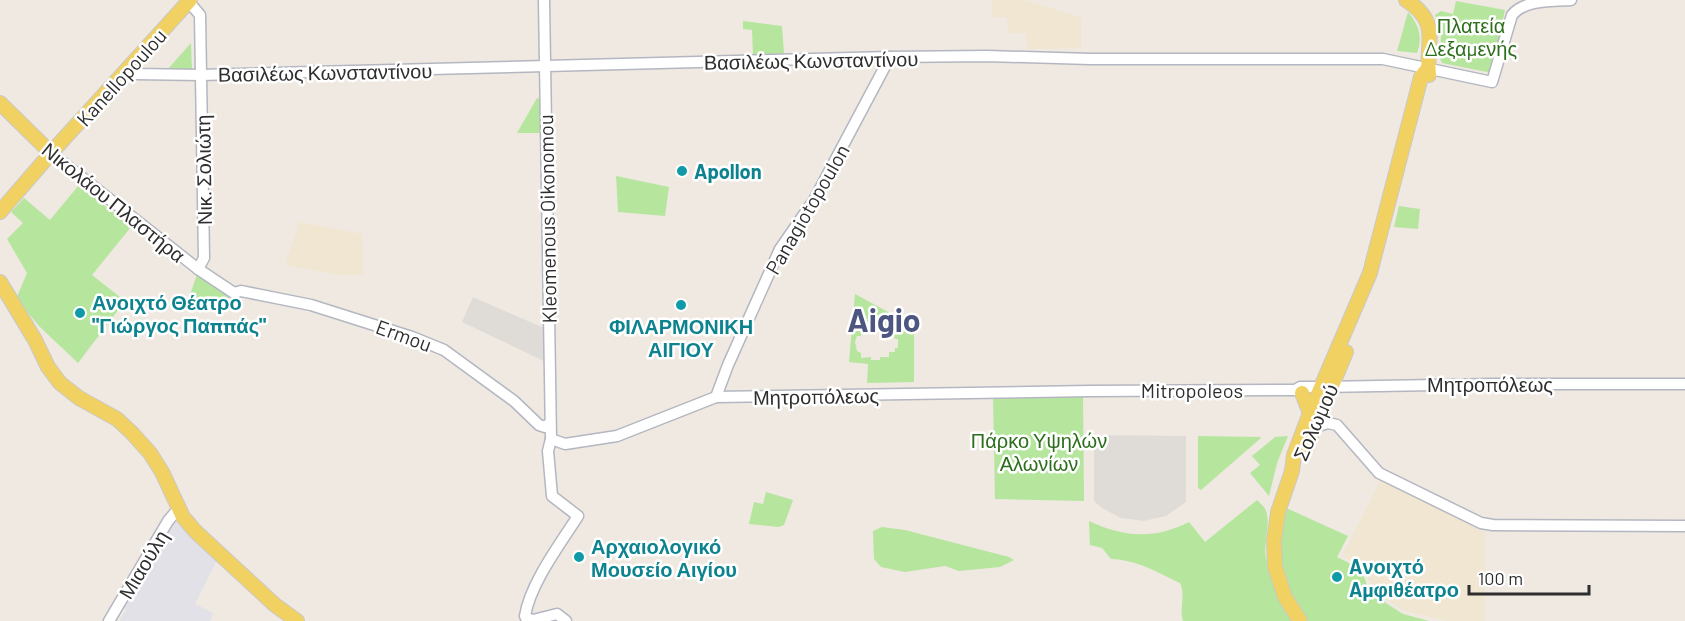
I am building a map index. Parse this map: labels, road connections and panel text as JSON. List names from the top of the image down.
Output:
{
  "streets": {
    "main road": ["Kanellopoulou", "Νικολάου Πλαστήρα", "Σολωμού"],
    "street": [
      "Βασιλέως Κωνσταντίνου",
      "Νικ. Σολιώτη",
      "Panagiotopoulon",
      "Kleomenous Oikonomou",
      "Ermou",
      "Μητροπόλεως",
      "Mitropoleos",
      "Μιαούλη"
    ]
  },
  "crossings": [
    ["Βασιλέως Κωνσταντίνου", "Kanellopoulou"],
    ["Βασιλέως Κωνσταντίνου", "Νικ. Σολιώτη"],
    ["Βασιλέως Κωνσταντίνου", "Panagiotopoulon"],
    ["Βασιλέως Κωνσταντίνου", "Kleomenous Oikonomou"],
    ["Βασιλέως Κωνσταντίνου", "Σολωμού"],
    ["Kanellopoulou", "Νικ. Σολιώτη"],
    ["Kanellopoulou", "Νικολάου Πλαστήρα"],
    ["Νικ. Σολιώτη", "Νικολάου Πλαστήρα"],
    ["Νικολάου Πλαστήρα", "Ermou"],
    ["Panagiotopoulon", "Mitropoleos"],
    ["Kleomenous Oikonomou", "Ermou"],
    ["Μητροπόλεως", "Mitropoleos"],
    ["Μητροπόλεως", "Σολωμού"]
  ],
  "districts": ["Aigio"],
  "parks": ["Πλατεία Δεξαμενής", "Πάρκο Υψηλών Αλωνίων"],
  "places": [
    "Apollon",
    "ΦΙΛΑΡΜΟΝΙΚΗ ΑΙΓΙΟΥ",
    "Ανοιχτό Θέατρο \"Γιώργος Παππάς\"",
    "Αρχαιολογικό Μουσείο Αιγίου",
    "Aνοιχτό Aμφιθέατρο"
  ],
  "scale_bar": "100 m"
}
